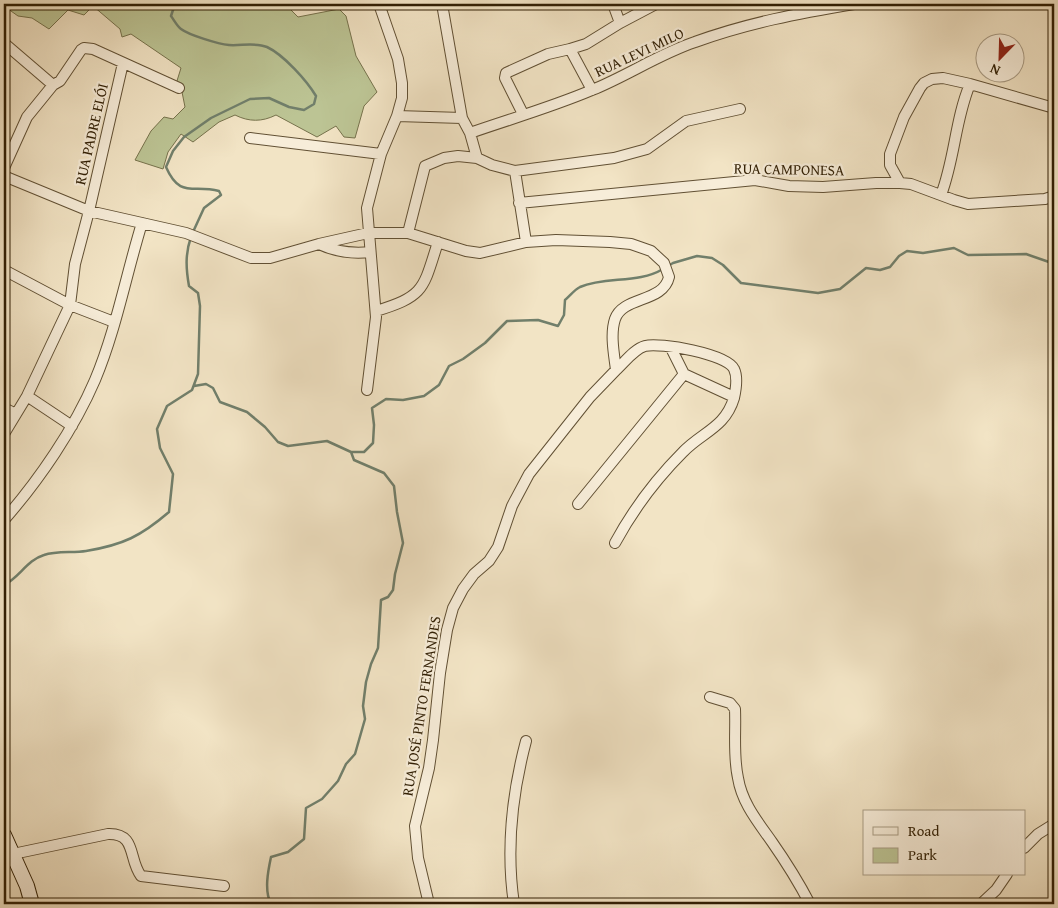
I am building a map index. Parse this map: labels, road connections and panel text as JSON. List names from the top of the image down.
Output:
{
  "streets": {
    "street": [
      "RUA LEVI MILO",
      "RUA PADRE ELÓI",
      "RUA CAMPONESA",
      "RUA JOSÉ PINTO FERNANDES"
    ]
  },
  "legend": ["Road", "Park"],
  "north": "bottom left"
}
